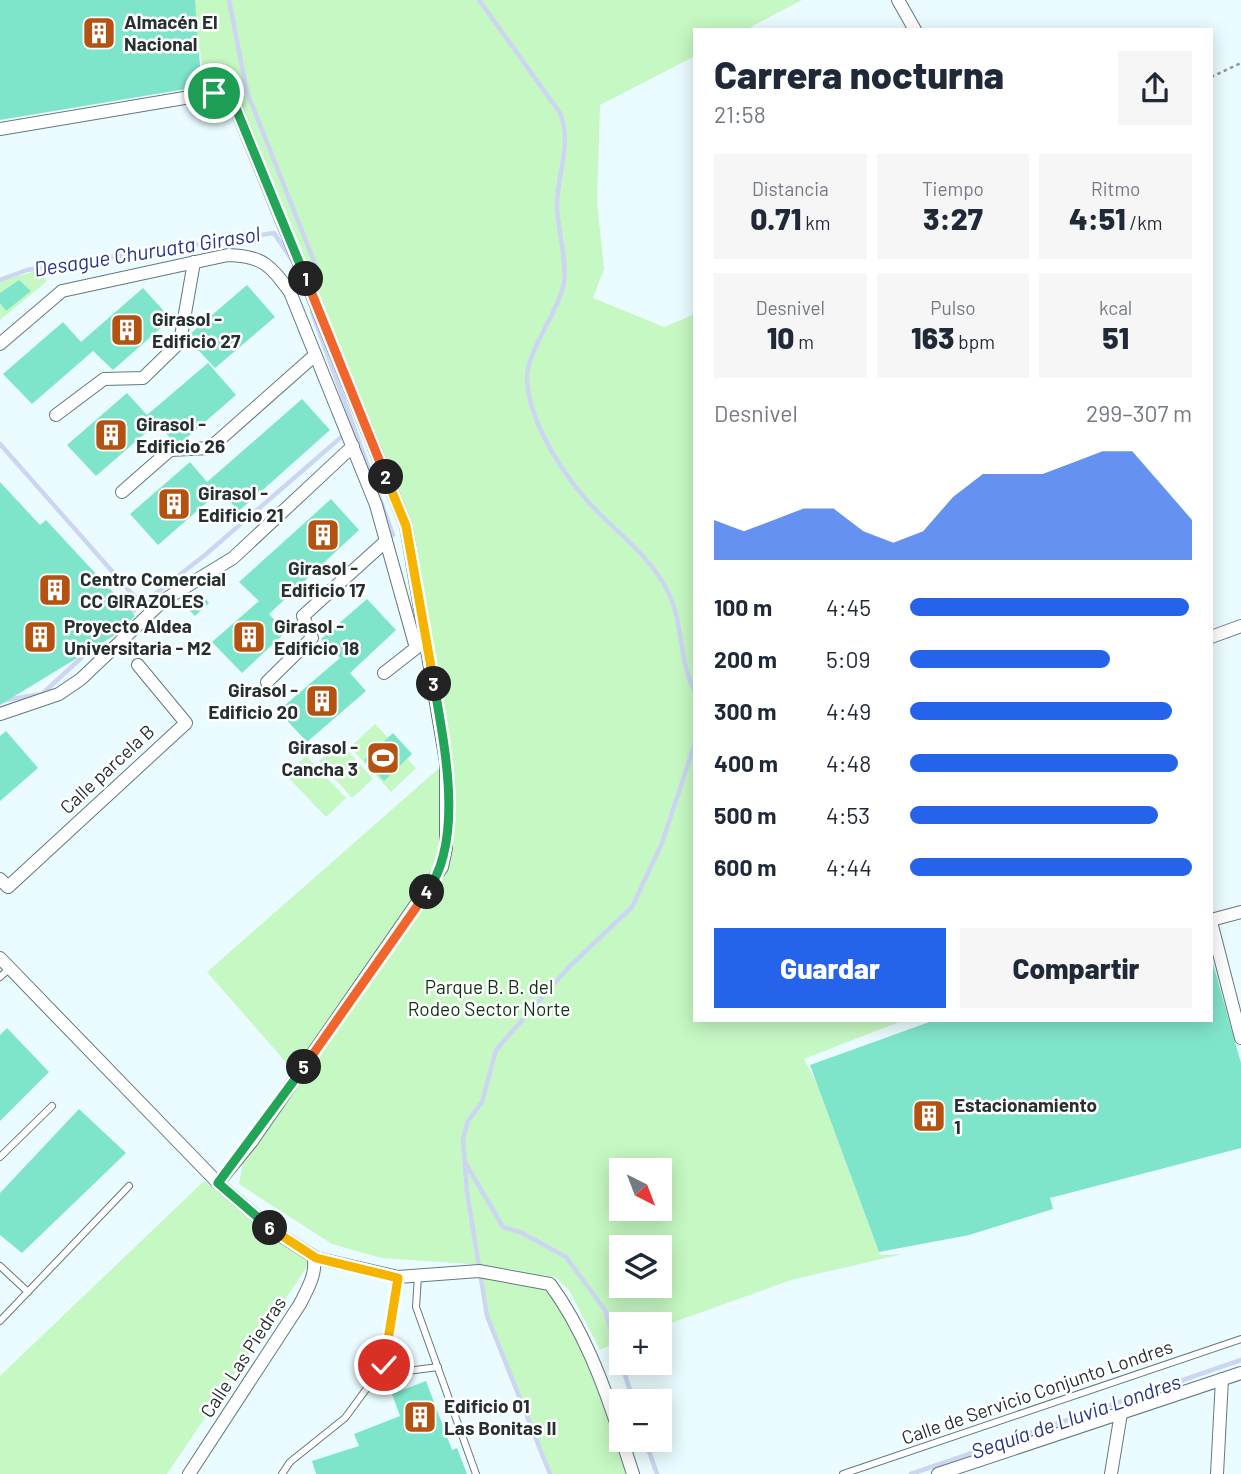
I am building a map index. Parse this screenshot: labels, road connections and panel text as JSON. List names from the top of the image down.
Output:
{
  "streets": {
    "street": ["Calle parcela B", "Calle Las Piedras"],
    "lane": ["Calle de Servicio Conjunto Londres"]
  },
  "water": ["Desague Churuata Girasol", "Sequía de Lluvia Londres"],
  "parks": ["Parque B. B. del Rodeo Sector Norte"],
  "places": {
    "building": [
      "Almacén El Nacional",
      "Girasol - Edificio 27",
      "Girasol - Edificio 26",
      "Girasol - Edificio 21",
      "Girasol - Edificio 17",
      "Centro Comercial CC GIRAZOLES",
      "Proyecto Aldea Universitaria - M2",
      "Girasol - Edificio 18",
      "Girasol - Edificio 20",
      "Estacionamiento 1",
      "Edificio 01 Las Bonitas II"
    ],
    "sports": ["Girasol - Cancha 3"]
  },
  "north": "bottom right",
  "page": {
    "heading": ["Carrera nocturna", "21:58"],
    "stats": [
      ["Distancia", "0.71 km"],
      ["Tiempo", "3:27"],
      ["Ritmo", "4:51 /km"],
      ["Desnivel", "10 m"],
      ["Pulso", "163 bpm"],
      ["kcal", "51"]
    ],
    "pins": [
      "1",
      "2",
      "3",
      "4",
      "5",
      "6"
    ],
    "chart": ["Desnivel", "299–307 m"],
    "list": [
      {
        "name": "100 m",
        "note": "4:45"
      },
      {
        "name": "200 m",
        "note": "5:09"
      },
      {
        "name": "300 m",
        "note": "4:49"
      },
      {
        "name": "400 m",
        "note": "4:48"
      },
      {
        "name": "500 m",
        "note": "4:53"
      },
      {
        "name": "600 m",
        "note": "4:44"
      }
    ],
    "buttons": ["Guardar", "Compartir"],
    "map_buttons": ["+", "−"]
  }
}
